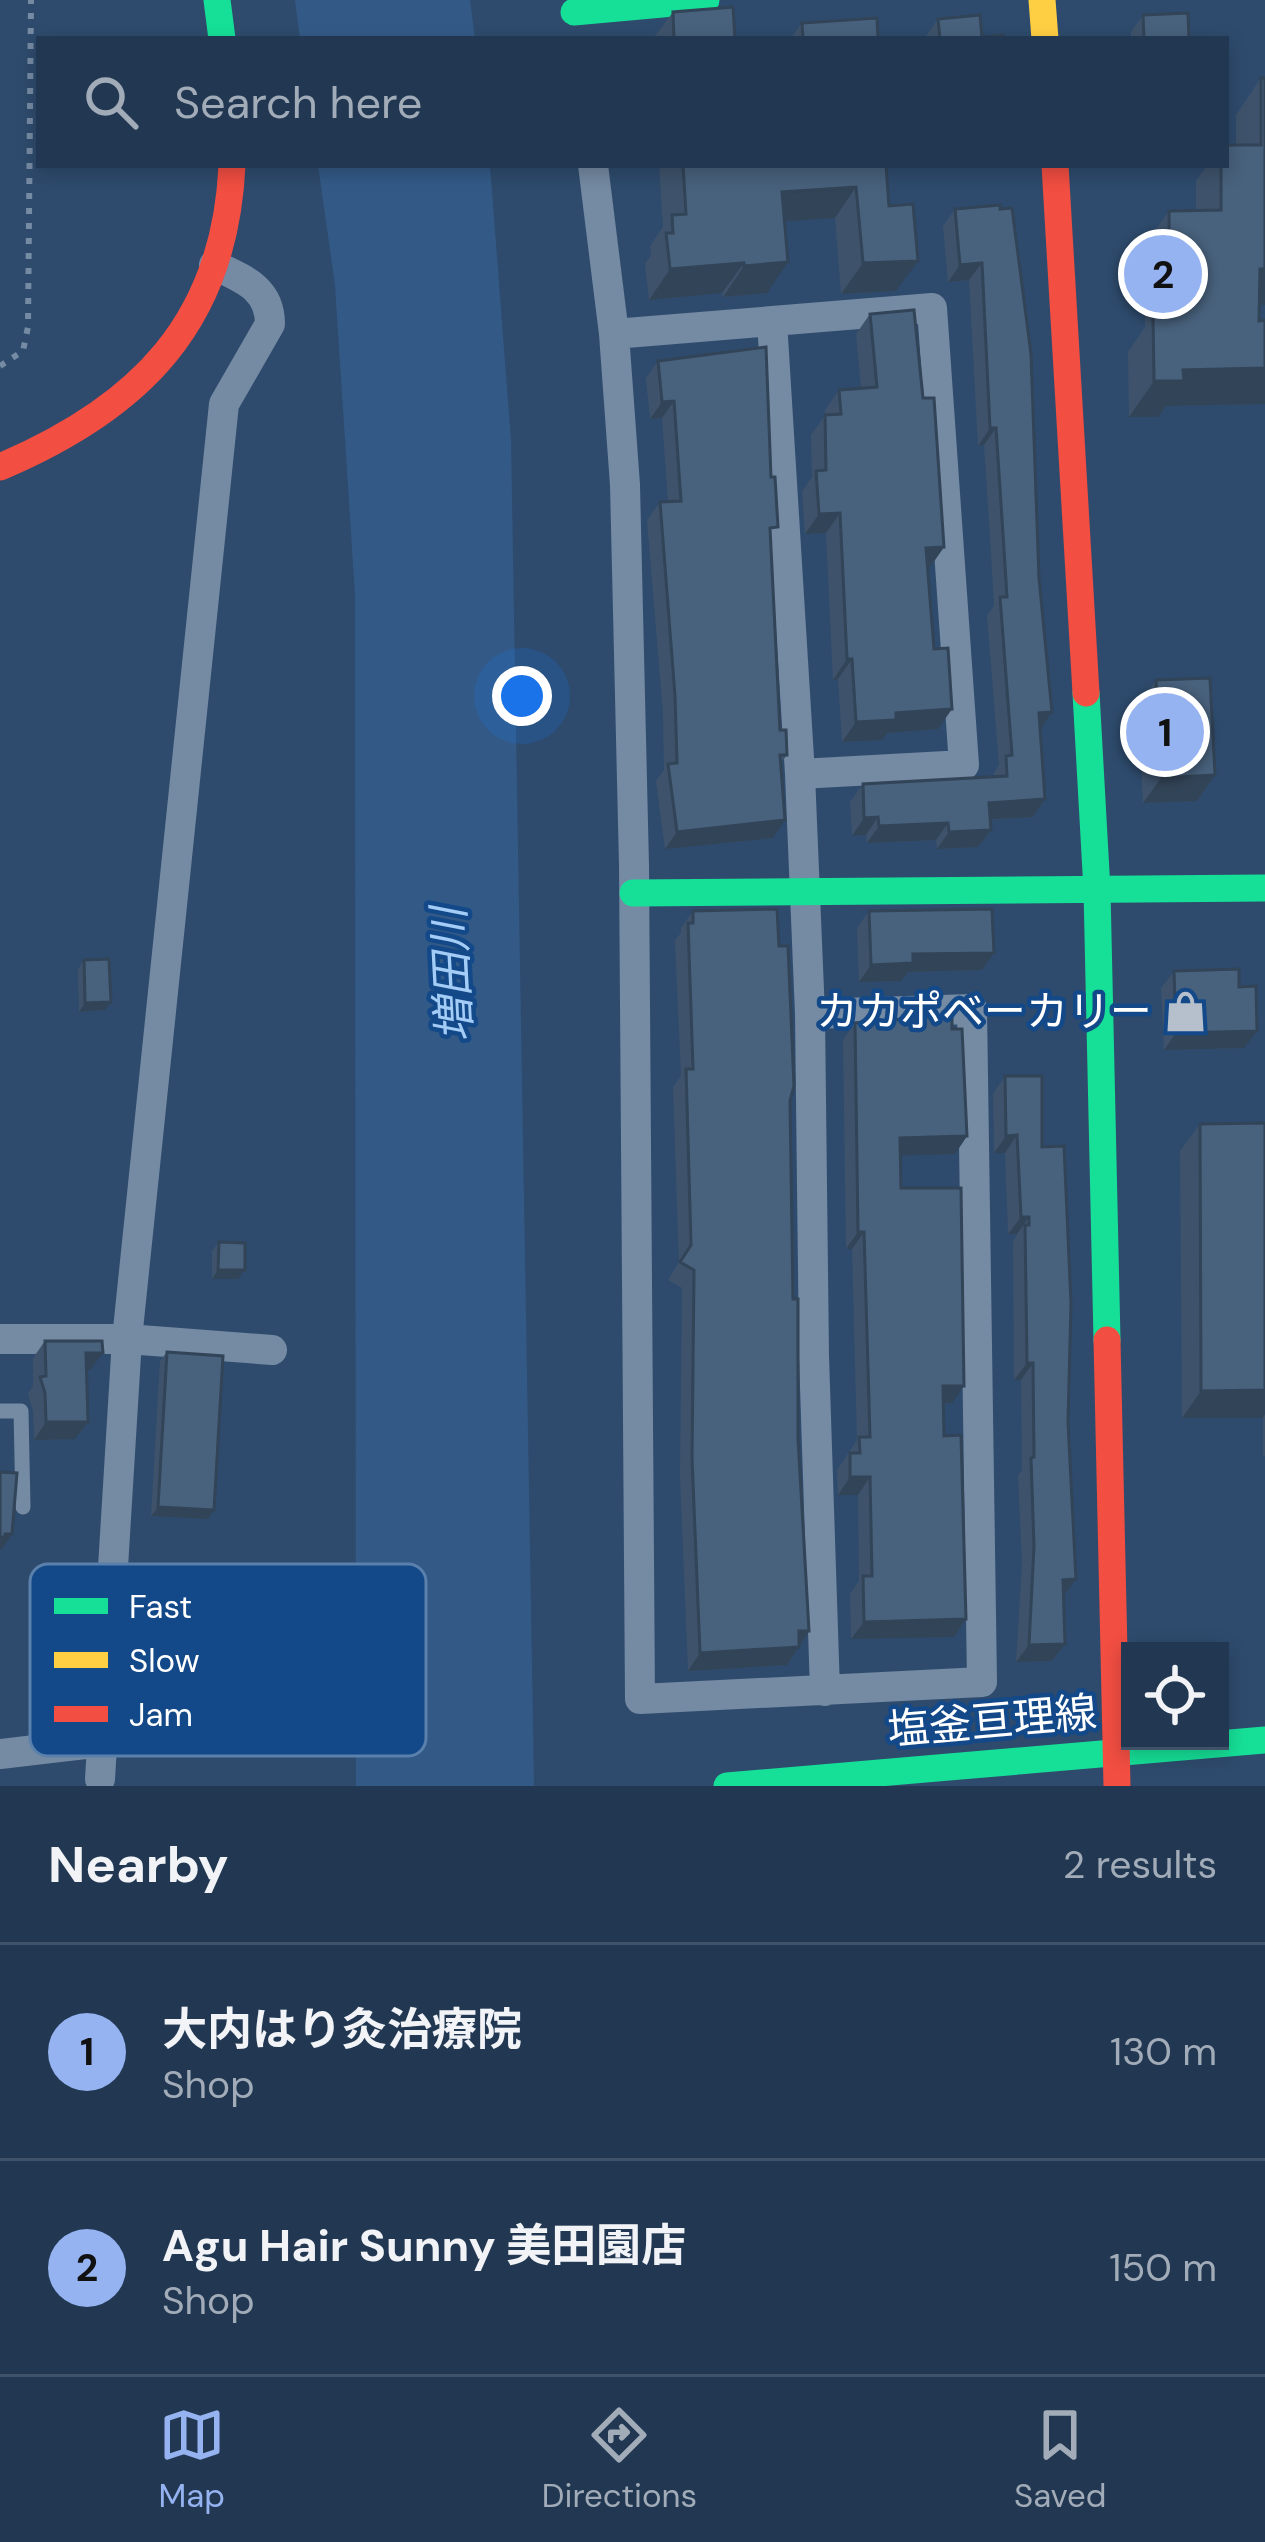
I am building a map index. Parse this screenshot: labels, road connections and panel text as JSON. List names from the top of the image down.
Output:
{
  "streets": {
    "street": ["塩釜亘理線"]
  },
  "water": ["増田川"],
  "places": {
    "shop": ["カカポベーカリー"]
  },
  "legend": ["Fast", "Slow", "Jam"],
  "page": {
    "search": "Search here",
    "pins": ["2", "1"],
    "heading": ["Nearby", "2 results"],
    "list": [
      {
        "mark": "1",
        "name": "大内はり灸治療院",
        "note": "Shop",
        "value": "130 m"
      },
      {
        "mark": "2",
        "name": "Agu Hair Sunny 美田園店",
        "note": "Shop",
        "value": "150 m"
      }
    ],
    "nav": ["Map", "Directions", "Saved"]
  }
}
